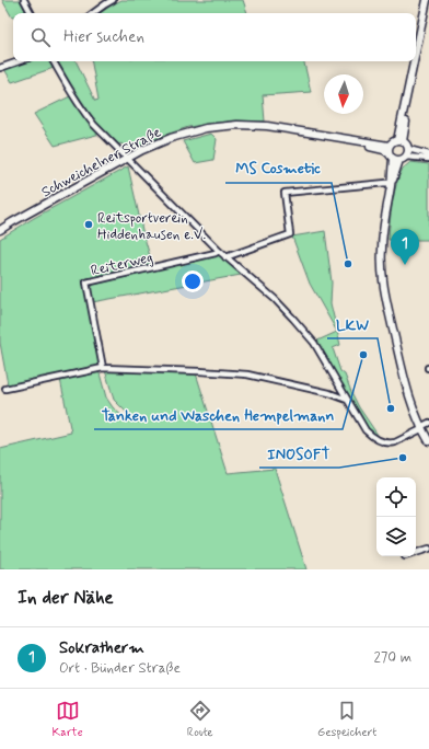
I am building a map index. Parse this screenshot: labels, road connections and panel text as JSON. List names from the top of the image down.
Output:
{
  "streets": {
    "main road": ["Schweichelner Straße"],
    "street": ["Reiterweg"]
  },
  "places": [
    "Reitsportverein Hiddenhausen e.V.",
    "MS Cosmetic",
    "Tanken und Waschen Hempelmann",
    "LKW",
    "INOSOFT"
  ],
  "north": "bottom",
  "page": {
    "search": "Hier suchen",
    "pins": "1",
    "heading": "In der Nähe",
    "list": [
      {
        "mark": "1",
        "name": "Sokratherm",
        "note": "Ort · Bünder Straße",
        "value": "270 m"
      }
    ],
    "nav": ["Karte", "Route", "Gespeichert"]
  }
}
